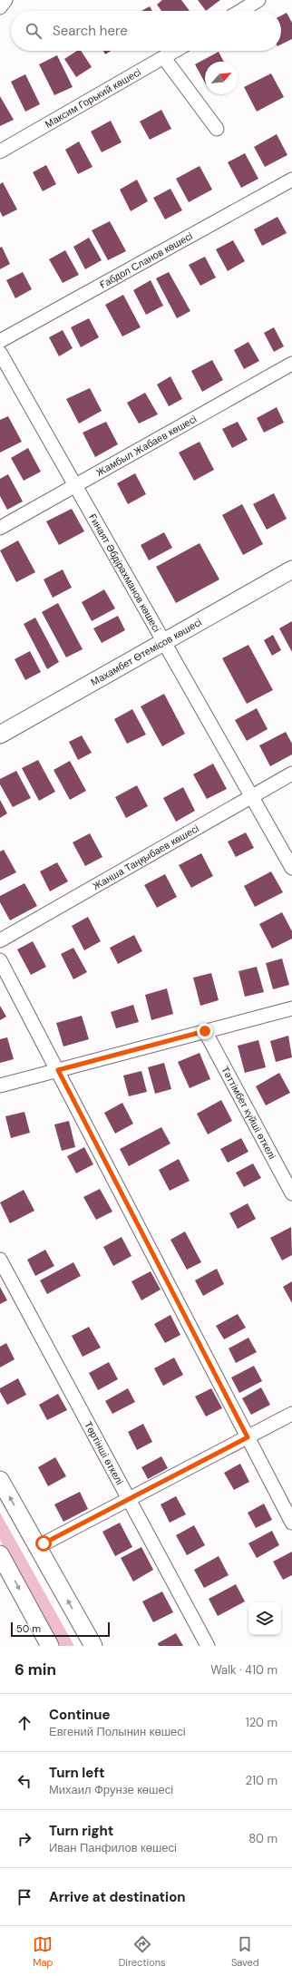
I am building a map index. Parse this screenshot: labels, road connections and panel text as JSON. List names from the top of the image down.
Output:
{
  "streets": {
    "main road": ["Махамбет Өтемісов көшесі"],
    "street": [
      "Максим Горький көшесі",
      "Ғабдол Сланов көшесі",
      "Жамбыл Жабаев көшесі",
      "Ғинаят Әбдірахманов көшесі",
      "Жанша Таңқыбаев көшесі",
      "Тәттімбет күйші өткелі",
      "Төртінші өткелі"
    ]
  },
  "crossings": [
    ["Жамбыл Жабаев көшесі", "Ғинаят Әбдірахманов көшесі"],
    ["Ғинаят Әбдірахманов көшесі", "Махамбет Өтемісов көшесі"],
    ["Ғинаят Әбдірахманов көшесі", "Жанша Таңқыбаев көшесі"]
  ],
  "scale_bar": "50 m",
  "north": "top right",
  "page": {
    "search": "Search here",
    "scale": "50 m",
    "heading": ["6 min", "Walk · 410 m"],
    "list": [
      ["Continue", "Евгений Полынин көшесі", "120 m"],
      ["Turn left", "Михаил Фрунзе көшесі", "210 m"],
      ["Turn right", "Иван Панфилов көшесі", "80 m"],
      "Arrive at destination"
    ],
    "nav": ["Map", "Directions", "Saved"]
  }
}
